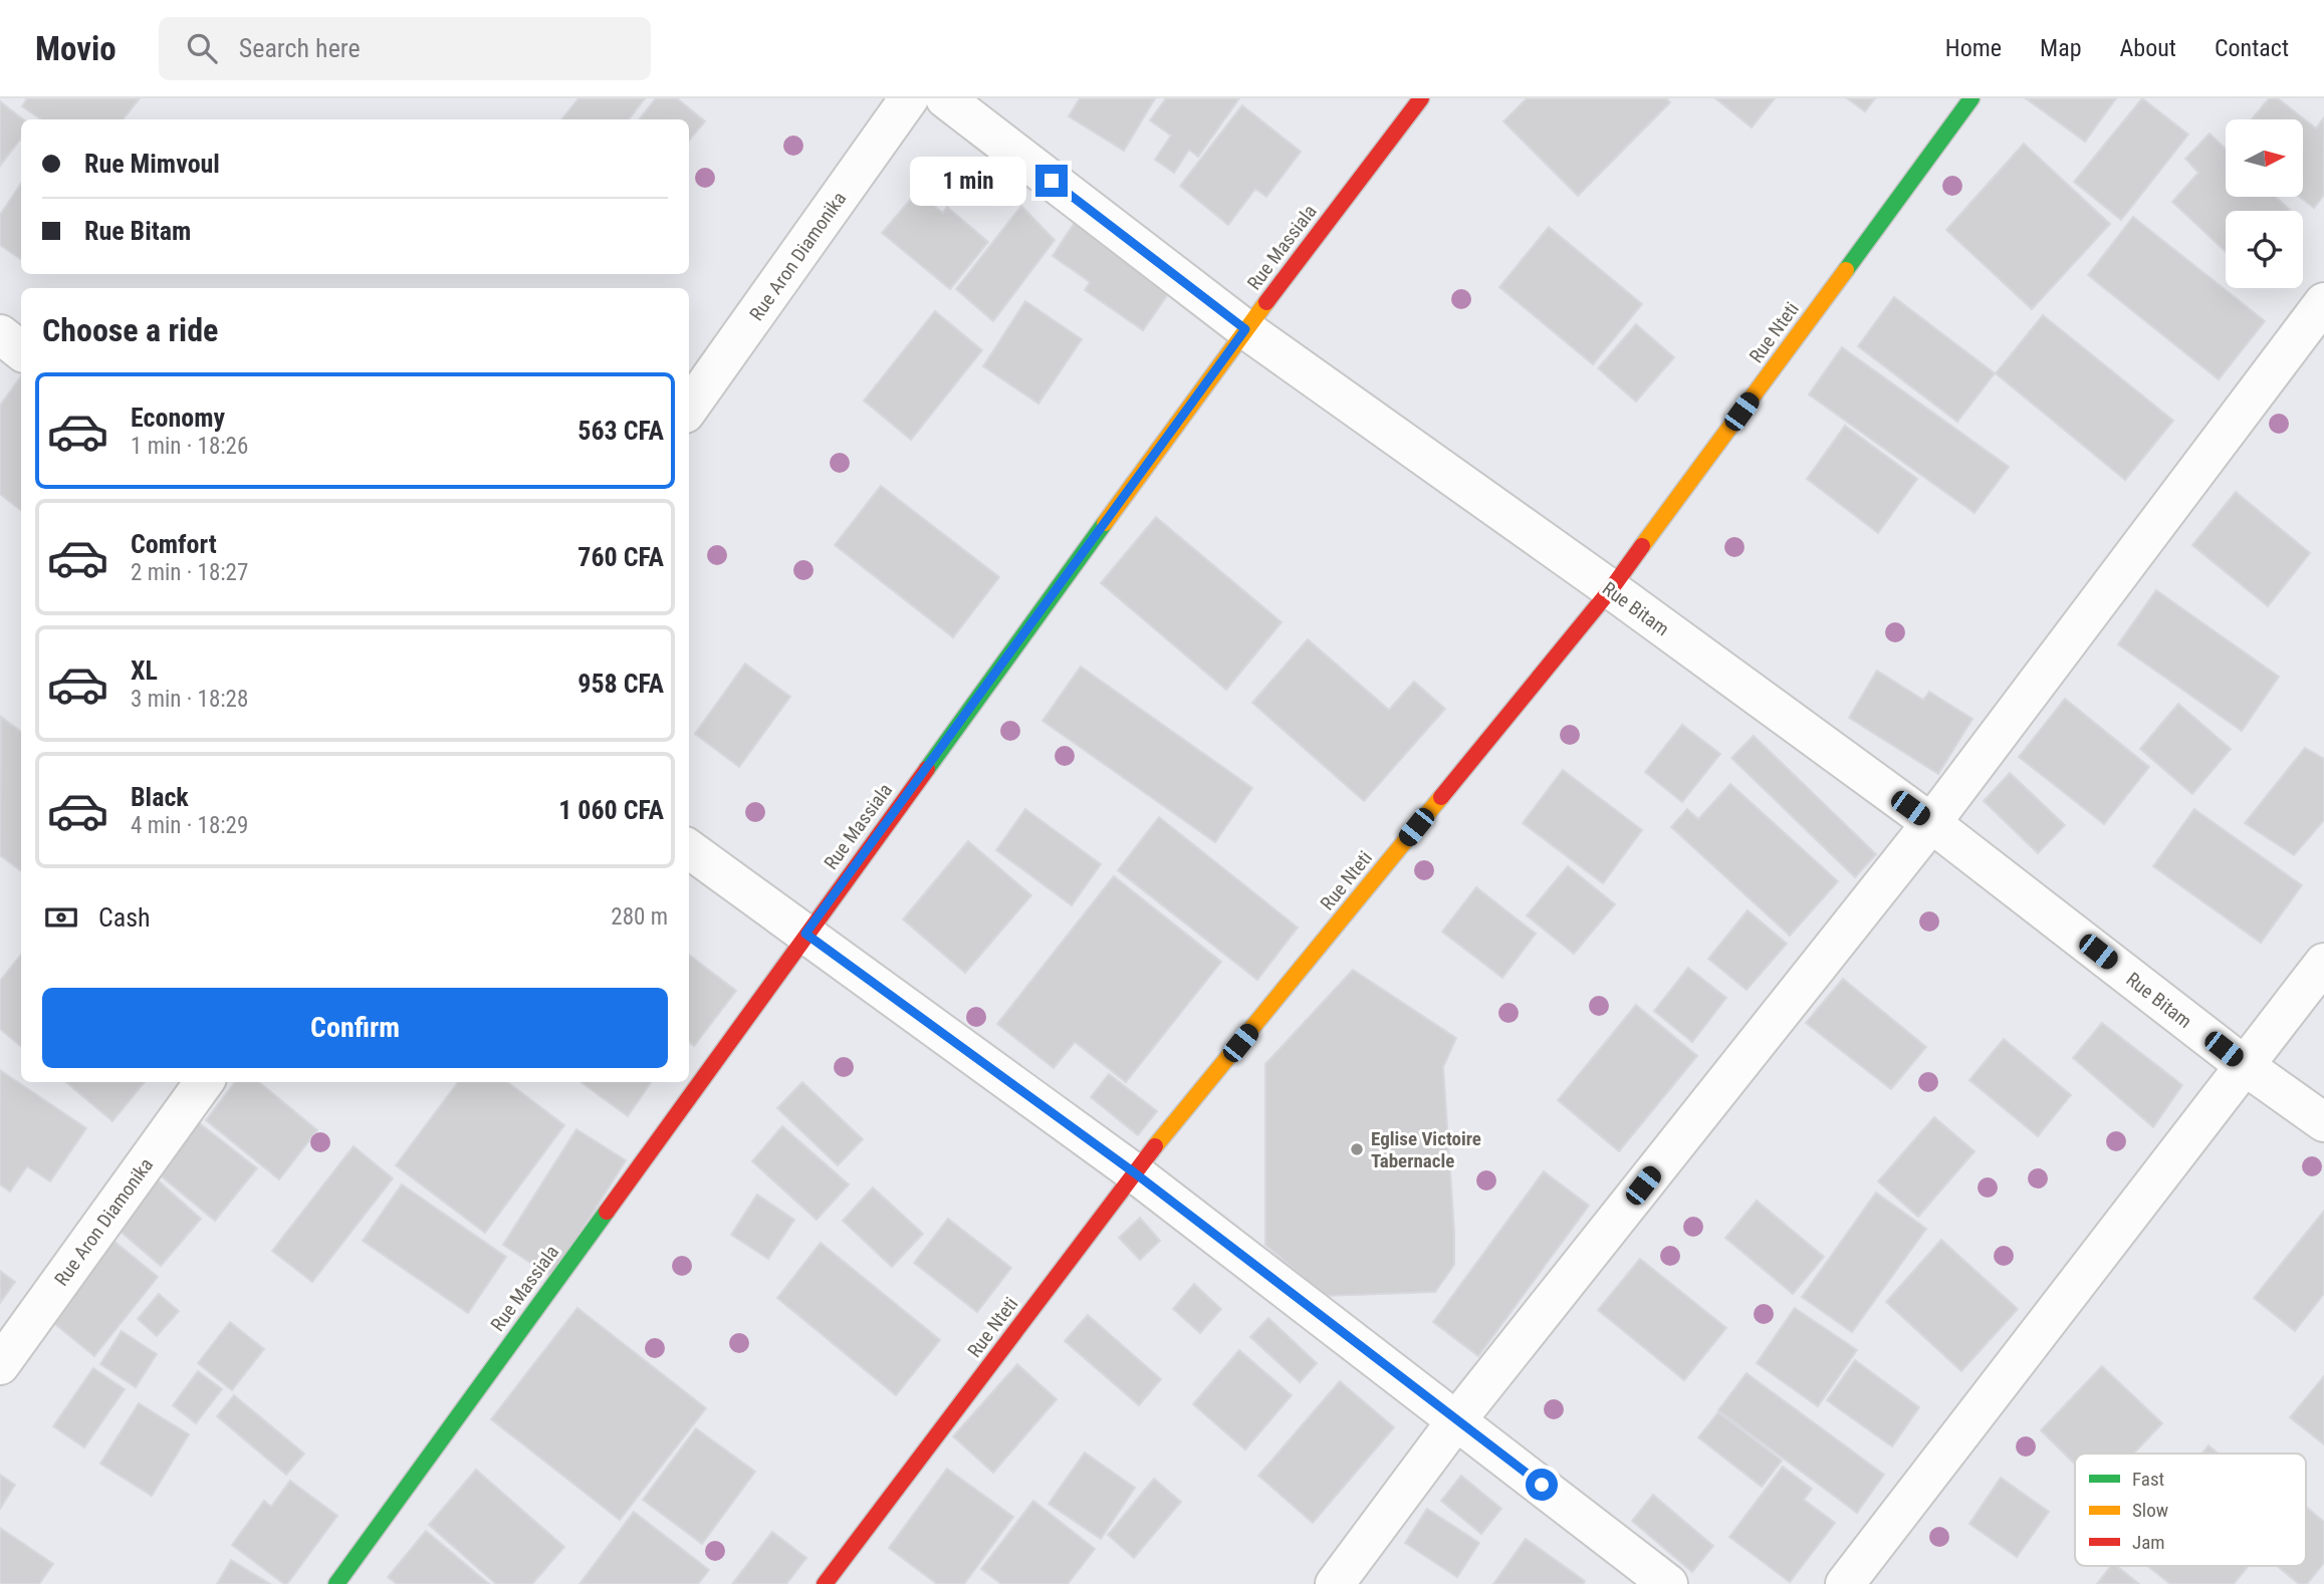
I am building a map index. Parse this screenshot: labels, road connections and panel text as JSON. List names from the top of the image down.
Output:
{
  "streets": {
    "street": [
      "Rue Massiala",
      "Rue Aron Diamonika",
      "Rue Nteti",
      "Rue Bitam"
    ]
  },
  "crossings": [
    ["Rue Massiala", "Rue Bitam"],
    ["Rue Nteti", "Rue Bitam"]
  ],
  "places": ["Eglise Victoire Tabernacle"],
  "legend": ["Fast", "Slow", "Jam"],
  "north": "right",
  "page": {
    "header": "Movio",
    "search": "Search here",
    "nav": [
      "Home",
      "Map",
      "About",
      "Contact"
    ],
    "banner": ["Rue Mimvoul", "Rue Bitam"],
    "bubble": "1 min",
    "heading": "Choose a ride",
    "list": [
      {
        "name": "Economy",
        "note": "1 min · 18:26",
        "value": "563 CFA"
      },
      {
        "name": "Comfort",
        "note": "2 min · 18:27",
        "value": "760 CFA"
      },
      {
        "name": "XL",
        "note": "3 min · 18:28",
        "value": "958 CFA"
      },
      {
        "name": "Black",
        "note": "4 min · 18:29",
        "value": "1 060 CFA"
      }
    ],
    "pay": ["Cash", "280 m"],
    "buttons": "Confirm"
  }
}
